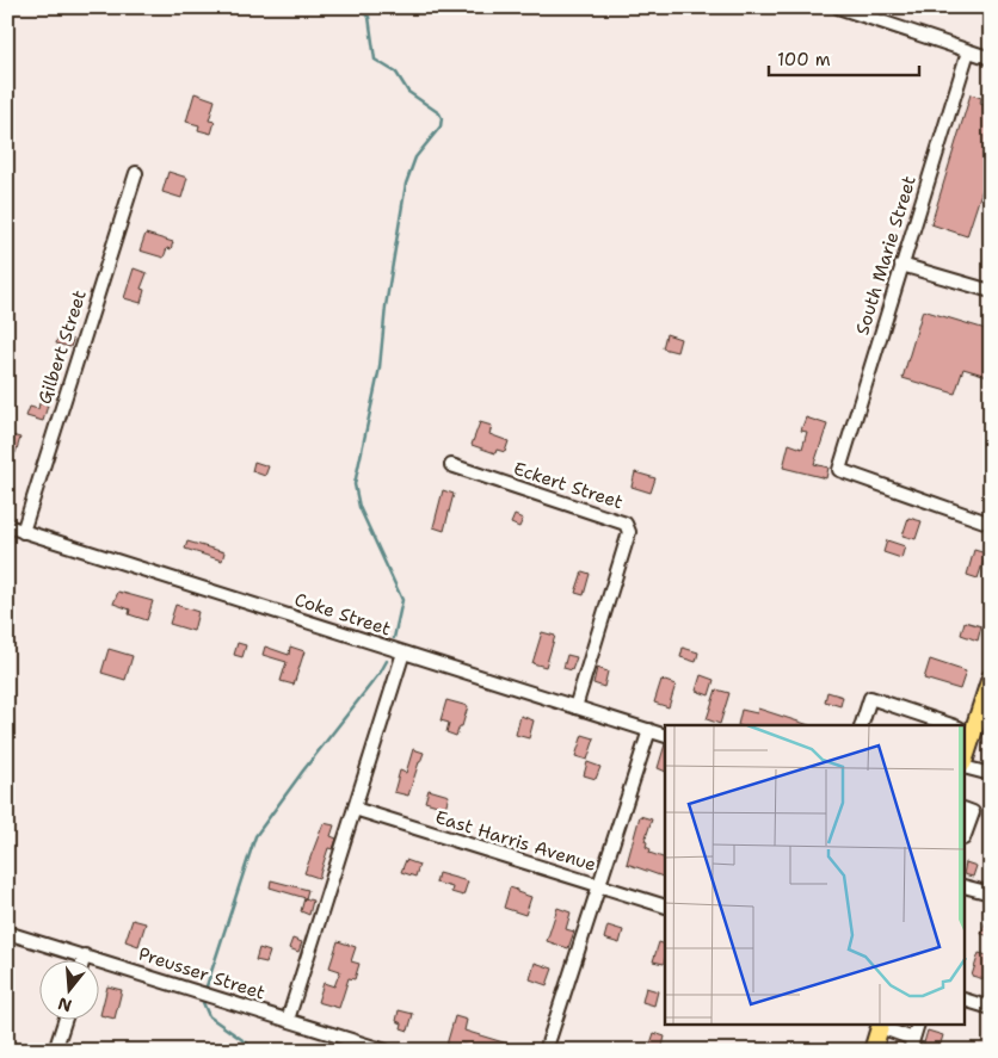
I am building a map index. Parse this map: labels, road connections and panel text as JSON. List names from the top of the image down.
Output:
{
  "streets": {
    "street": [
      "South Marie Street",
      "Gilbert Street",
      "Eckert Street",
      "Coke Street",
      "East Harris Avenue",
      "Preusser Street"
    ]
  },
  "crossings": [
    ["Gilbert Street", "Coke Street"],
    ["Eckert Street", "Coke Street"]
  ],
  "scale_bar": "100 m",
  "north": "bottom"
}
